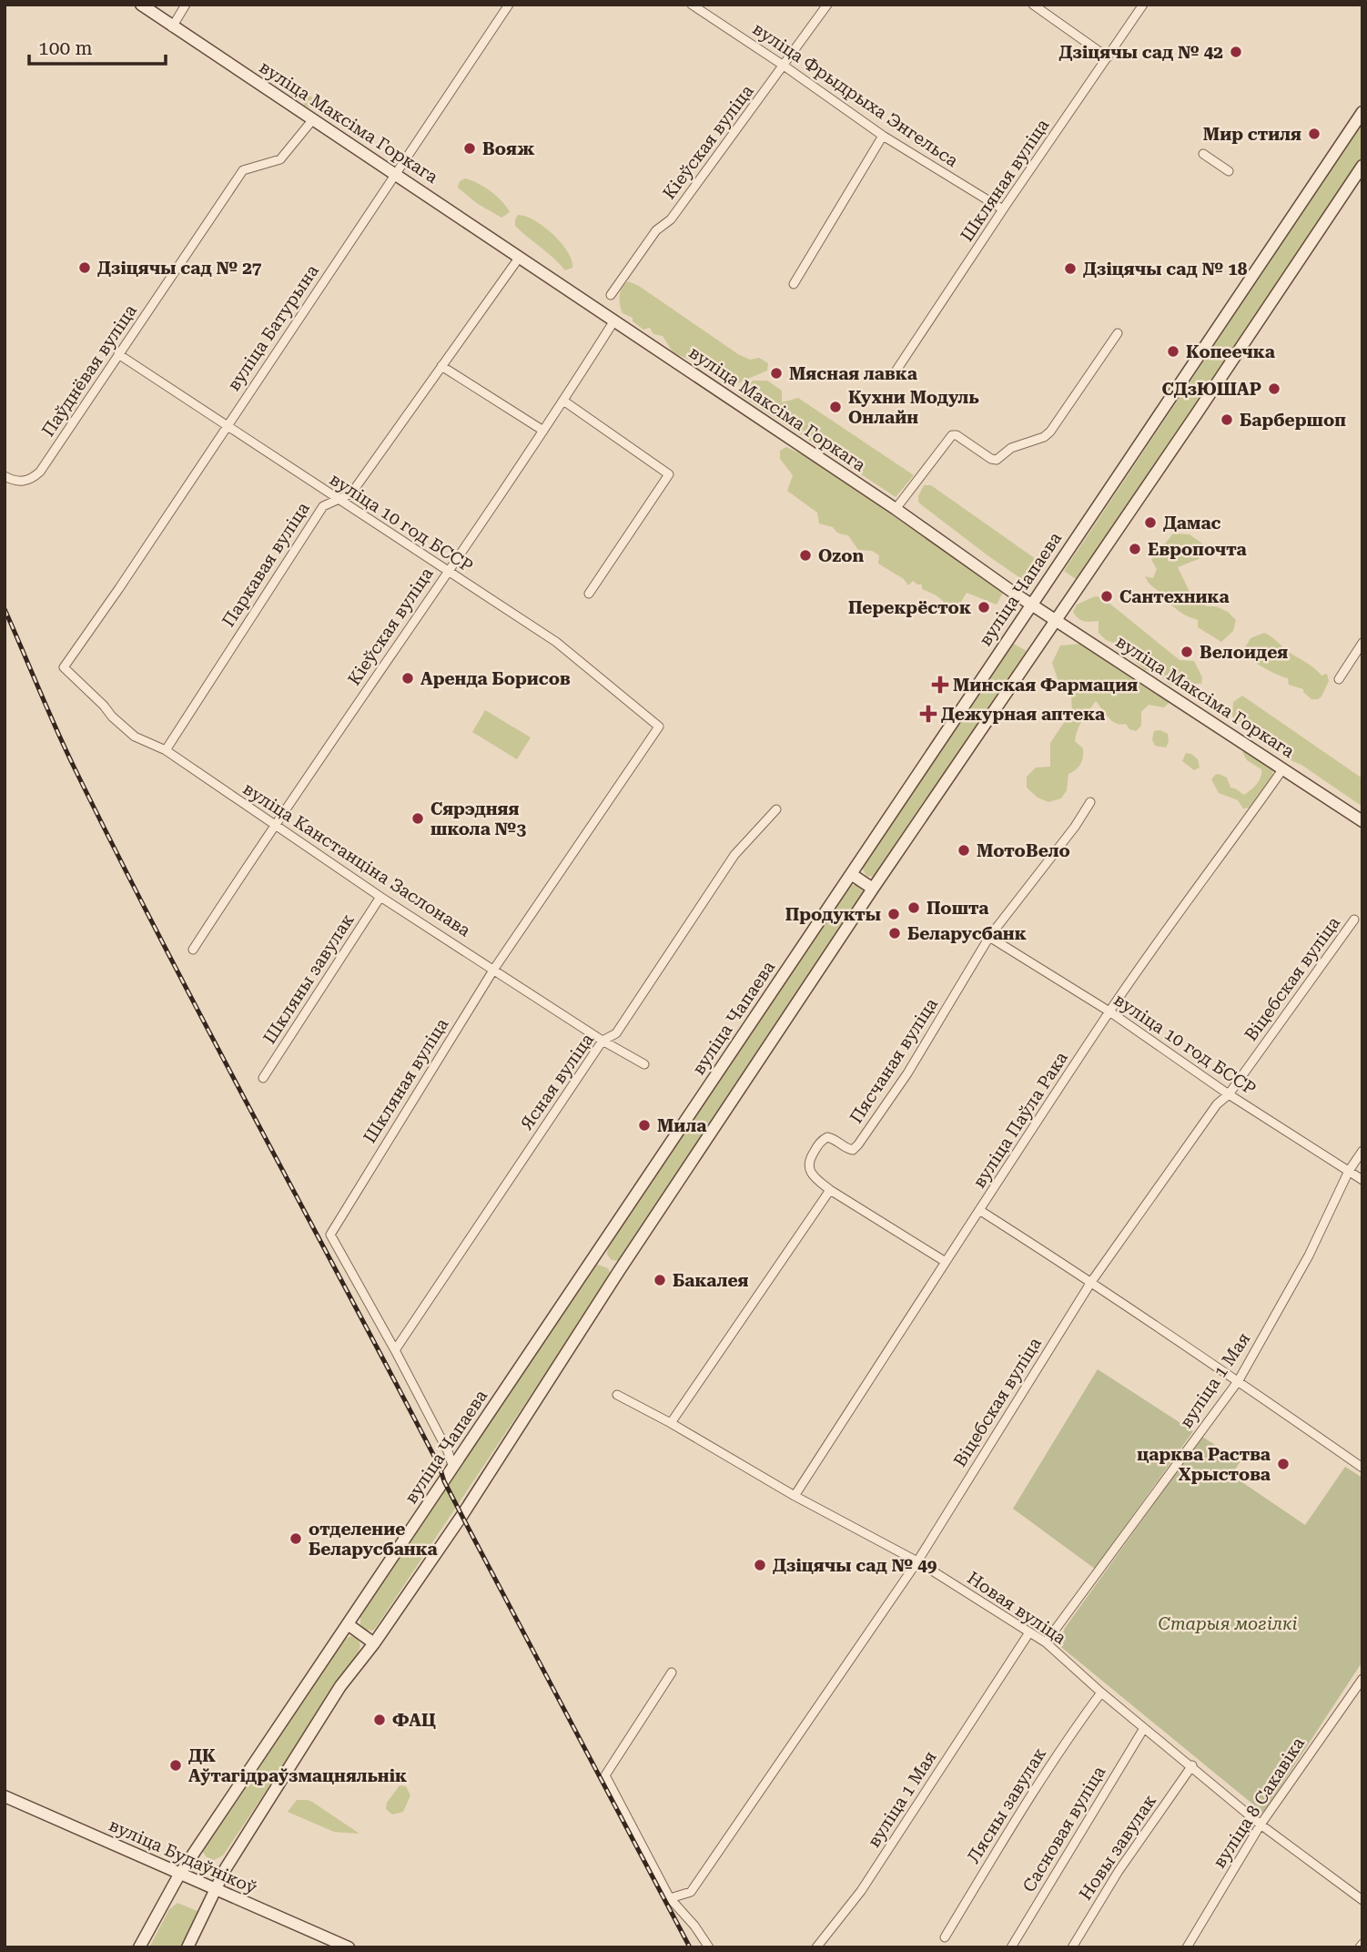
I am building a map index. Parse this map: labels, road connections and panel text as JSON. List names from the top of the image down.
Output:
{
  "streets": {
    "main road": ["вуліца Максіма Горкага", "вуліца Чапаева", "вуліца Будаўнікоў"],
    "street": [
      "вуліца Фрыдрыха Энгельса",
      "Кіеўская вуліца",
      "Шкляная вуліца",
      "вуліца Батурына",
      "Паўднёвая вуліца",
      "вуліца 10 год БССР",
      "Паркавая вуліца",
      "вуліца Канстанціна Заслонава",
      "Шкляны завулак",
      "Віцебская вуліца",
      "Пясчаная вуліца",
      "Ясная вуліца",
      "вуліца Паўла Рака",
      "вуліца 1 Мая",
      "Новая вуліца",
      "вуліца 8 Сакавіка",
      "Лясны завулак",
      "Сасновая вуліца",
      "Новы завулак"
    ]
  },
  "crossings": [
    ["вуліца Фрыдрыха Энгельса", "Кіеўская вуліца"],
    ["вуліца Фрыдрыха Энгельса", "Шкляная вуліца"],
    ["вуліца Максіма Горкага", "Кіеўская вуліца"],
    ["вуліца Максіма Горкага", "вуліца Батурына"],
    ["вуліца Максіма Горкага", "Паўднёвая вуліца"],
    ["вуліца Максіма Горкага", "Паркавая вуліца"],
    ["вуліца Максіма Горкага", "вуліца Чапаева"],
    ["вуліца Максіма Горкага", "вуліца Паўла Рака"],
    ["Кіеўская вуліца", "вуліца 10 год БССР"],
    ["Кіеўская вуліца", "вуліца Канстанціна Заслонава"],
    ["Шкляная вуліца", "вуліца 10 год БССР"],
    ["Шкляная вуліца", "вуліца Чапаева"],
    ["Шкляная вуліца", "вуліца Канстанціна Заслонава"],
    ["Шкляная вуліца", "Ясная вуліца"],
    ["вуліца Батурына", "вуліца 10 год БССР"],
    ["вуліца Батурына", "вуліца Канстанціна Заслонава"],
    ["Паўднёвая вуліца", "вуліца 10 год БССР"],
    ["вуліца 10 год БССР", "Паркавая вуліца"],
    ["вуліца 10 год БССР", "Віцебская вуліца"],
    ["вуліца 10 год БССР", "Пясчаная вуліца"],
    ["вуліца 10 год БССР", "вуліца Паўла Рака"],
    ["вуліца 10 год БССР", "вуліца 1 Мая"],
    ["Паркавая вуліца", "вуліца Канстанціна Заслонава"],
    ["вуліца Чапаева", "вуліца Будаўнікоў"],
    ["вуліца Канстанціна Заслонава", "Шкляны завулак"],
    ["вуліца Канстанціна Заслонава", "Ясная вуліца"],
    ["Віцебская вуліца", "Новая вуліца"],
    ["вуліца Паўла Рака", "Новая вуліца"],
    ["вуліца 1 Мая", "Новая вуліца"],
    ["Новая вуліца", "вуліца 8 Сакавіка"],
    ["Новая вуліца", "Лясны завулак"],
    ["Новая вуліца", "Сасновая вуліца"],
    ["Новая вуліца", "Новы завулак"]
  ],
  "parks": ["Старыя могілкі"],
  "places": {
    "other": [
      "Дзіцячы сад № 42",
      "Мир стиля",
      "Вояж",
      "Дзіцячы сад № 27",
      "Дзіцячы сад № 18",
      "Копеечка",
      "Мясная лавка",
      "СДзЮШАР",
      "Кухни Модуль Онлайн",
      "Барбершоп",
      "Дамас",
      "Европочта",
      "Ozon",
      "Сантехника",
      "Перекрёсток",
      "Велоидея",
      "Аренда Борисов",
      "Сярэдняя школа №3",
      "МотоВело",
      "Пошта",
      "Продукты",
      "Беларусбанк",
      "Мила",
      "Бакалея",
      "царква Раства Хрыстова",
      "отделение Беларусбанка",
      "Дзіцячы сад № 49",
      "ФАЦ",
      "ДК Аўтагідраўзмацняльнік"
    ],
    "health": ["Минская Фармация", "Дежурная аптека"]
  },
  "scale_bar": "100 m"
}
